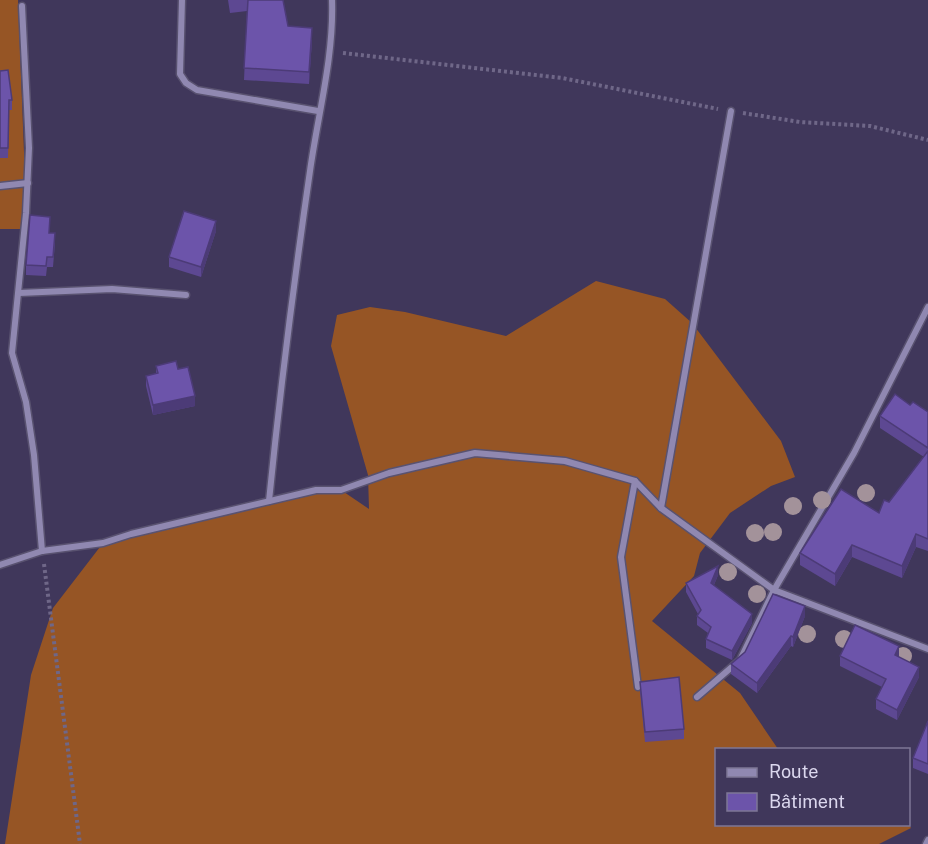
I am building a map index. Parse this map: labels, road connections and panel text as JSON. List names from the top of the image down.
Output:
{
  "legend": ["Route", "Bâtiment"]
}
